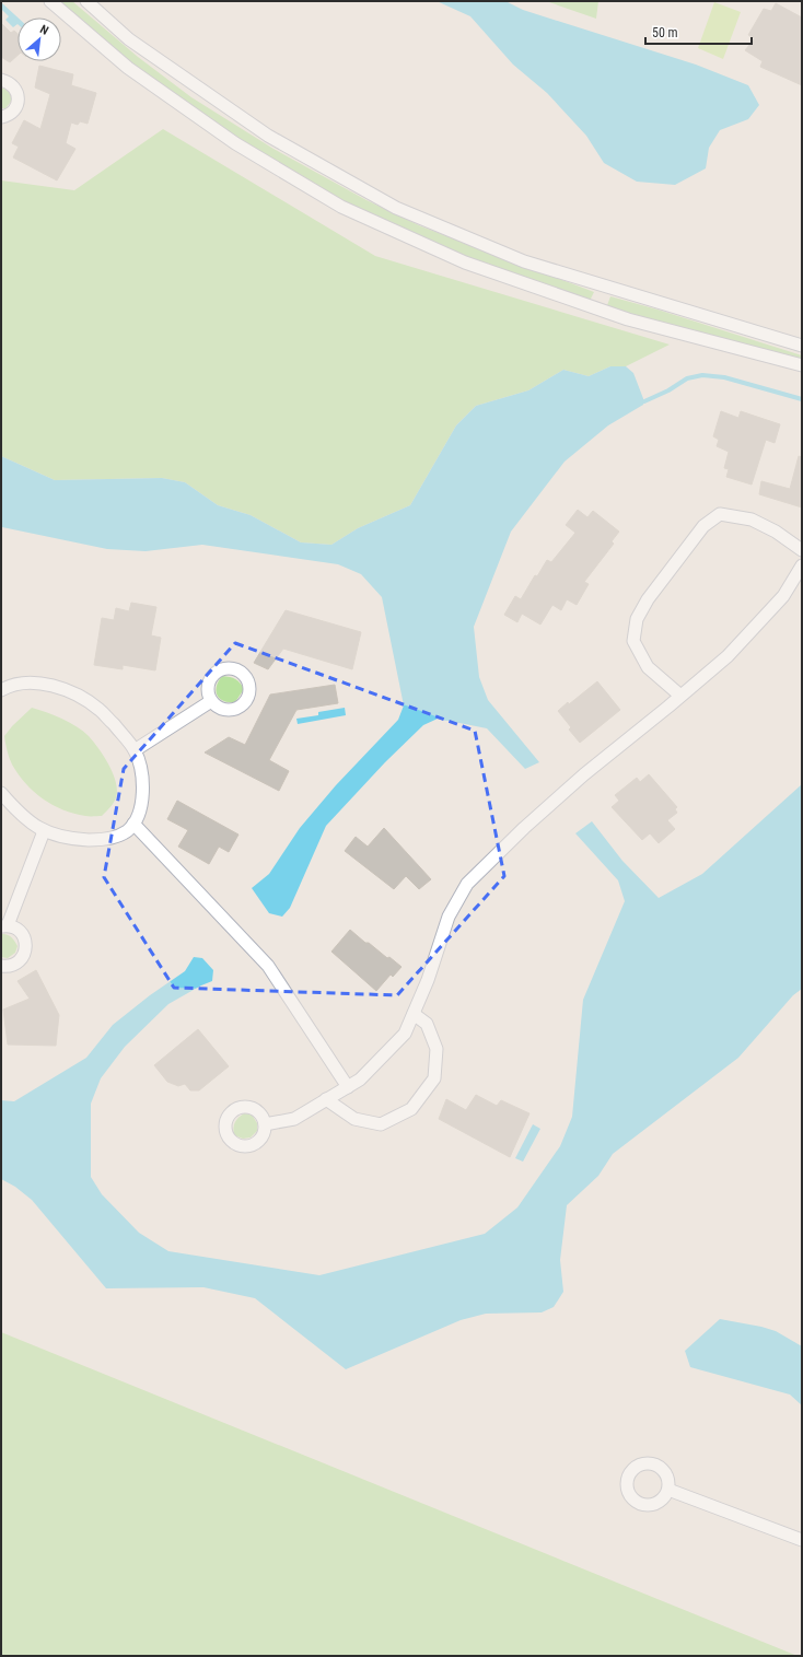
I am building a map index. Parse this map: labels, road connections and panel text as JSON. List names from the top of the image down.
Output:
{
  "scale_bar": "50 m",
  "north": "top right"
}
